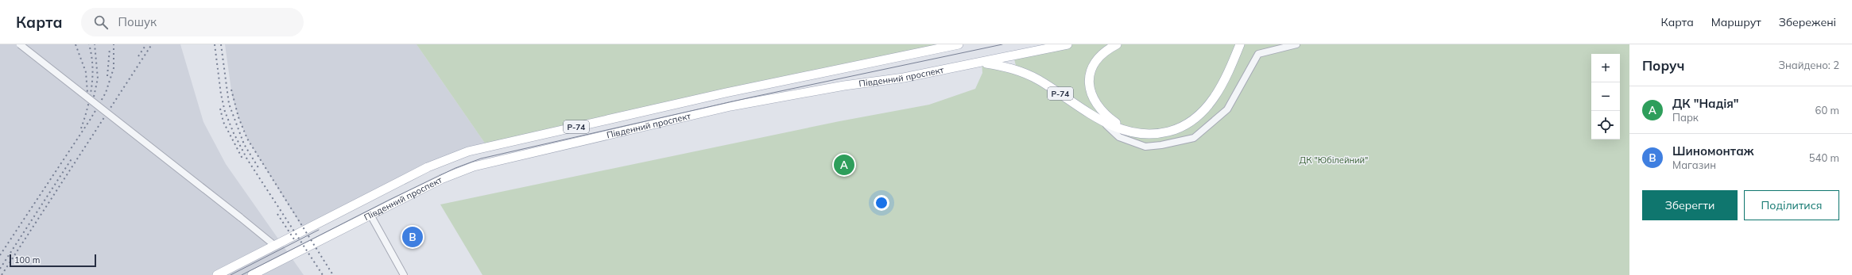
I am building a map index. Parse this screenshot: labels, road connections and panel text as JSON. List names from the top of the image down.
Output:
{
  "streets": {
    "main road": ["Південний проспект", "Р-74"]
  },
  "crossings": [
    ["Південний проспект", "Р-74"]
  ],
  "parks": ["ДК \"Юбілейний\""],
  "scale_bar": "100 m",
  "page": {
    "header": "Карта",
    "search": "Пошук",
    "nav": ["Карта", "Маршрут", "Збережені"],
    "heading": ["Поруч", "Знайдено: 2"],
    "map_buttons": ["+", "−"],
    "list": [
      {
        "mark": "A",
        "name": "ДК \"Надія\"",
        "note": "Парк",
        "value": "60 m"
      },
      {
        "mark": "B",
        "name": "Шиномонтаж",
        "note": "Магазин",
        "value": "540 m"
      }
    ],
    "pins": ["A", "B"],
    "buttons": ["Зберегти", "Поділитися"],
    "scale": "100 m"
  }
}
